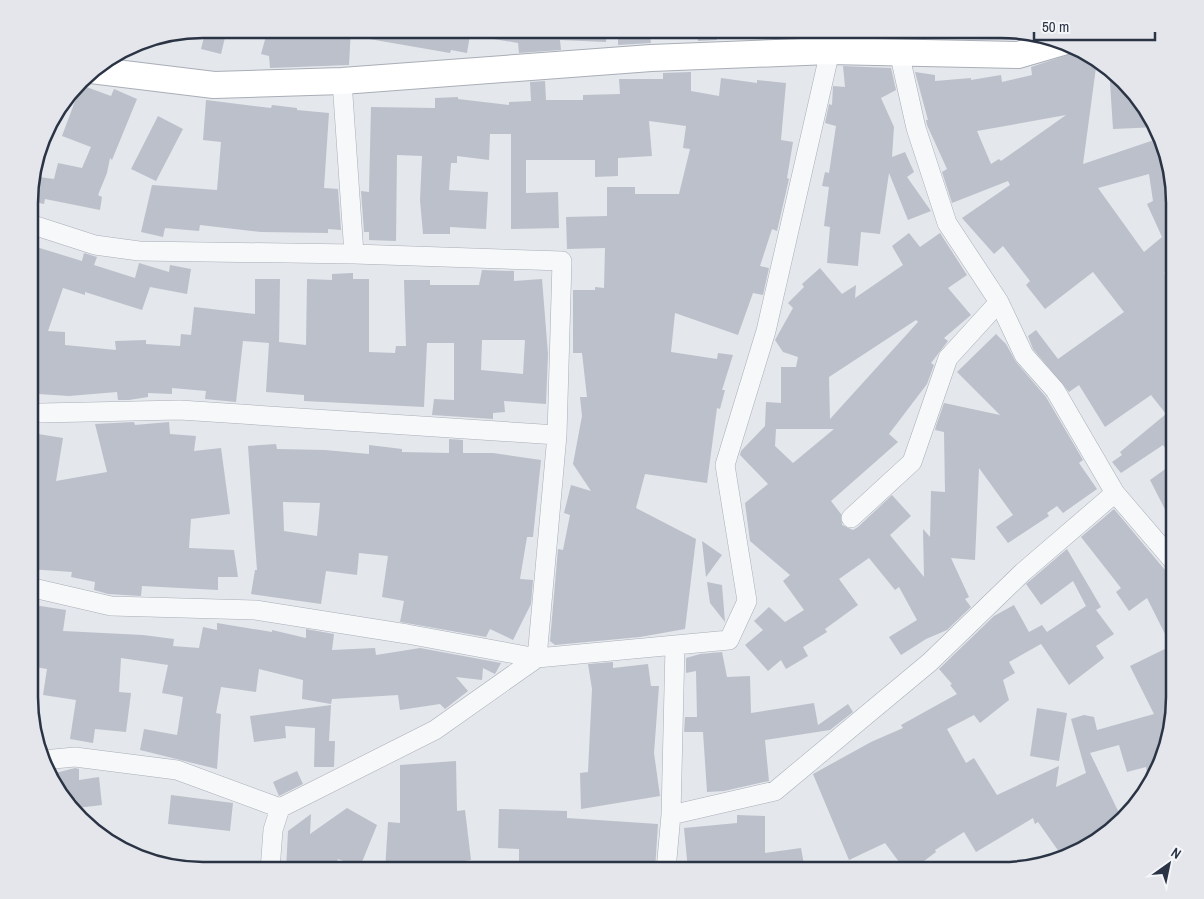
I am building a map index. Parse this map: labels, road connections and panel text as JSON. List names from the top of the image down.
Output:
{
  "scale_bar": "50 m",
  "north": "top right"
}
